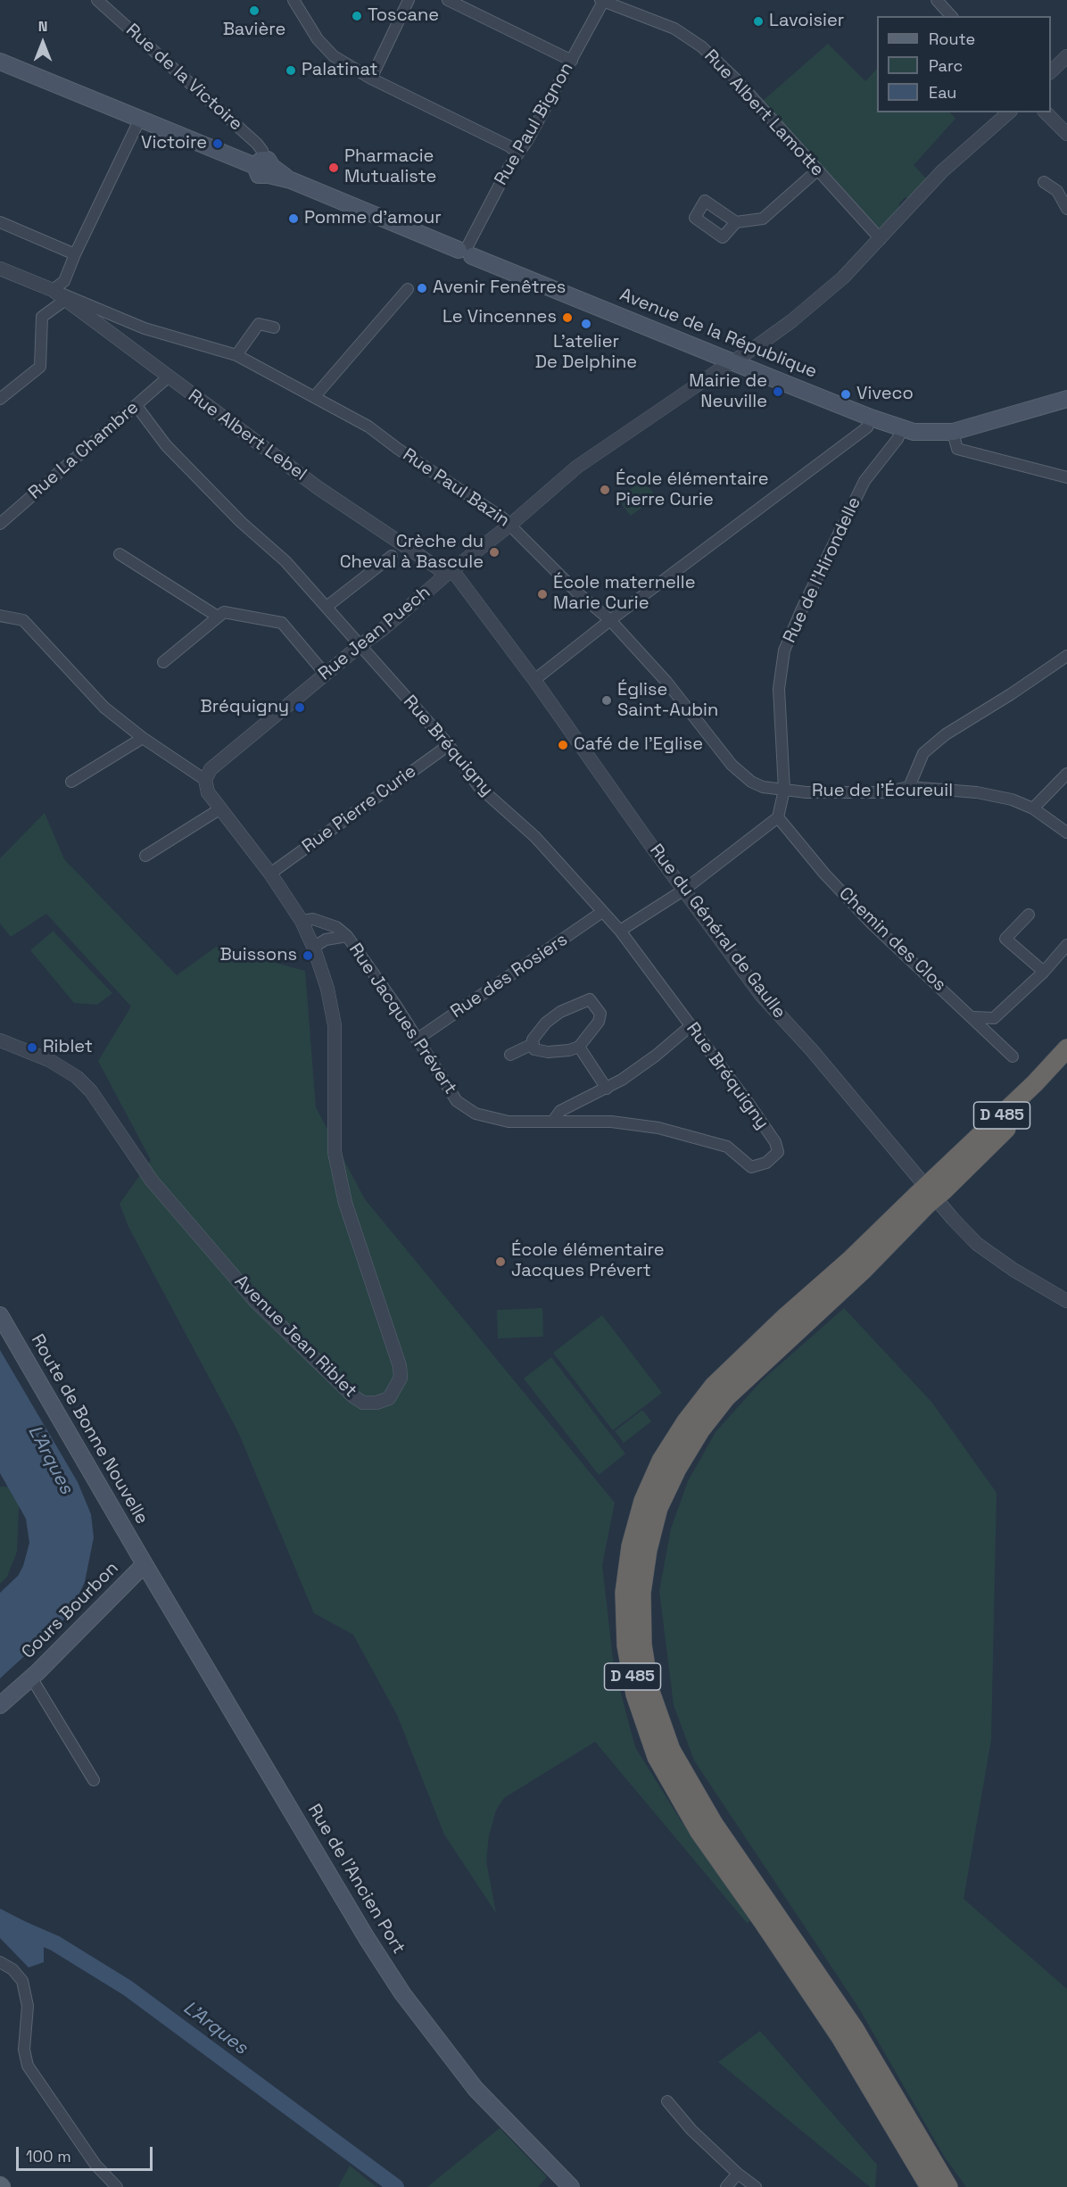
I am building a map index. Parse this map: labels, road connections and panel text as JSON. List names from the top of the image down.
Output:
{
  "streets": {
    "highway": ["D 485"],
    "main road": [
      "Avenue de la République",
      "Route de Bonne Nouvelle",
      "Cours Bourbon",
      "Rue de l'Ancien Port"
    ],
    "street": [
      "Rue de la Victoire",
      "Rue Albert Lamotte",
      "Rue Paul Bignon",
      "Rue Albert Lebel",
      "Rue La Chambre",
      "Rue Paul Bazin",
      "Rue de l'Hirondelle",
      "Rue Jean Puech",
      "Rue Bréquigny",
      "Rue de l'Écureuil",
      "Rue Pierre Curie",
      "Rue du Général de Gaulle",
      "Chemin des Clos",
      "Rue des Rosiers",
      "Rue Jacques Prévert",
      "Avenue Jean Riblet"
    ]
  },
  "crossings": [
    ["Rue de la Victoire", "Avenue de la République"],
    ["Rue Albert Lamotte", "Rue Paul Bignon"],
    ["Rue Albert Lamotte", "Rue Jean Puech"],
    ["Rue Paul Bignon", "Avenue de la République"],
    ["Avenue de la République", "Rue de l'Hirondelle"],
    ["Avenue de la République", "Rue Jean Puech"],
    ["Rue Albert Lebel", "Rue La Chambre"],
    ["Rue Albert Lebel", "Rue Paul Bazin"],
    ["Rue Albert Lebel", "Rue Jean Puech"],
    ["Rue Albert Lebel", "Rue du Général de Gaulle"],
    ["Rue La Chambre", "Rue Bréquigny"],
    ["Rue Paul Bazin", "Rue de l'Hirondelle"],
    ["Rue Paul Bazin", "Rue Jean Puech"],
    ["Rue Paul Bazin", "Rue de l'Écureuil"],
    ["Rue de l'Hirondelle", "Rue de l'Écureuil"],
    ["Rue de l'Hirondelle", "Chemin des Clos"],
    ["Rue Jean Puech", "Rue Bréquigny"],
    ["Rue Jean Puech", "Rue du Général de Gaulle"],
    ["Rue Jean Puech", "Avenue Jean Riblet"],
    ["Rue Bréquigny", "Rue Pierre Curie"],
    ["Rue Bréquigny", "Rue des Rosiers"],
    ["Rue Bréquigny", "Rue Jacques Prévert"],
    ["Rue Pierre Curie", "Avenue Jean Riblet"],
    ["Rue des Rosiers", "Rue Jacques Prévert"],
    ["Rue Jacques Prévert", "Avenue Jean Riblet"],
    ["Route de Bonne Nouvelle", "Cours Bourbon"],
    ["Route de Bonne Nouvelle", "Rue de l'Ancien Port"],
    ["Cours Bourbon", "Rue de l'Ancien Port"]
  ],
  "water": ["L'Arques"],
  "places": [
    "Bavière",
    "Toscane",
    "Lavoisier",
    "Palatinat",
    "Victoire",
    "Pharmacie Mutualiste",
    "Pomme d’amour",
    "Avenir Fenêtres",
    "Le Vincennes",
    "L'atelier De Delphine",
    "Mairie de Neuville",
    "Viveco",
    "École élémentaire Pierre Curie",
    "Crèche du Cheval à Bascule",
    "École maternelle Marie Curie",
    "Église Saint-Aubin",
    "Bréquigny",
    "Café de l'Eglise",
    "Buissons",
    "Riblet",
    "École élémentaire Jacques Prévert"
  ],
  "legend": ["Route", "Parc", "Eau"],
  "scale_bar": "100 m",
  "north": "top"
}
